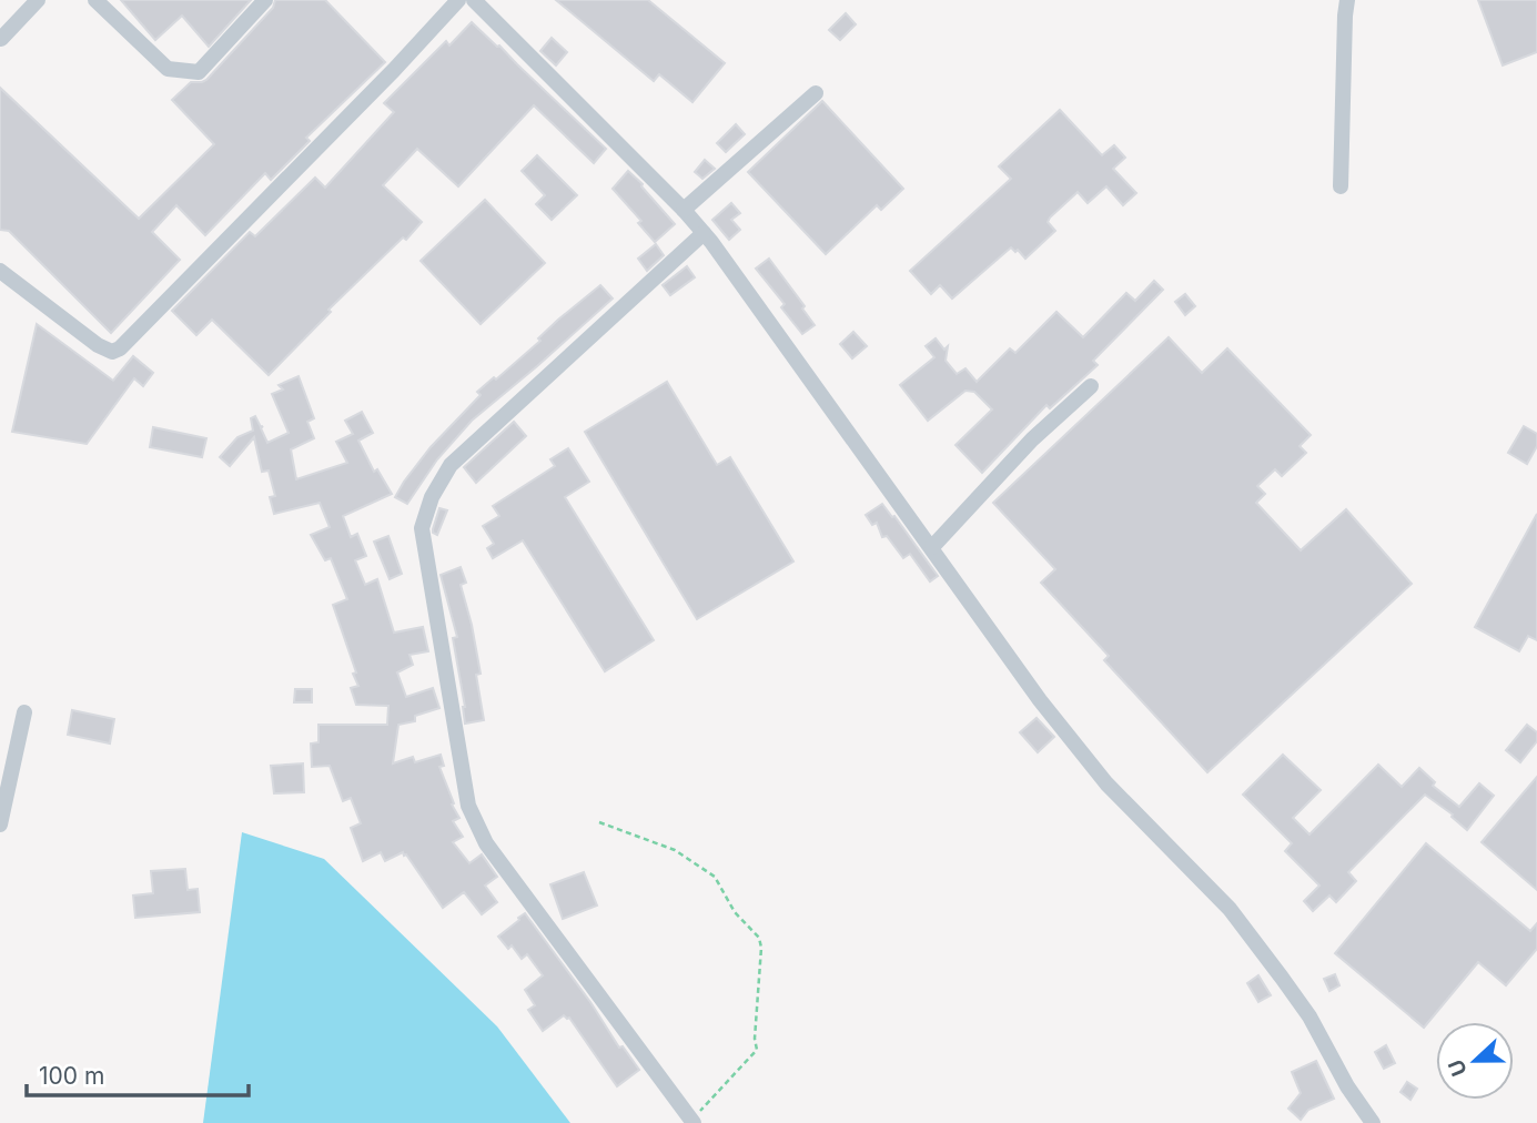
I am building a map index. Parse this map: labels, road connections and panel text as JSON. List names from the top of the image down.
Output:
{
  "scale_bar": "100 m",
  "north": "left"
}
